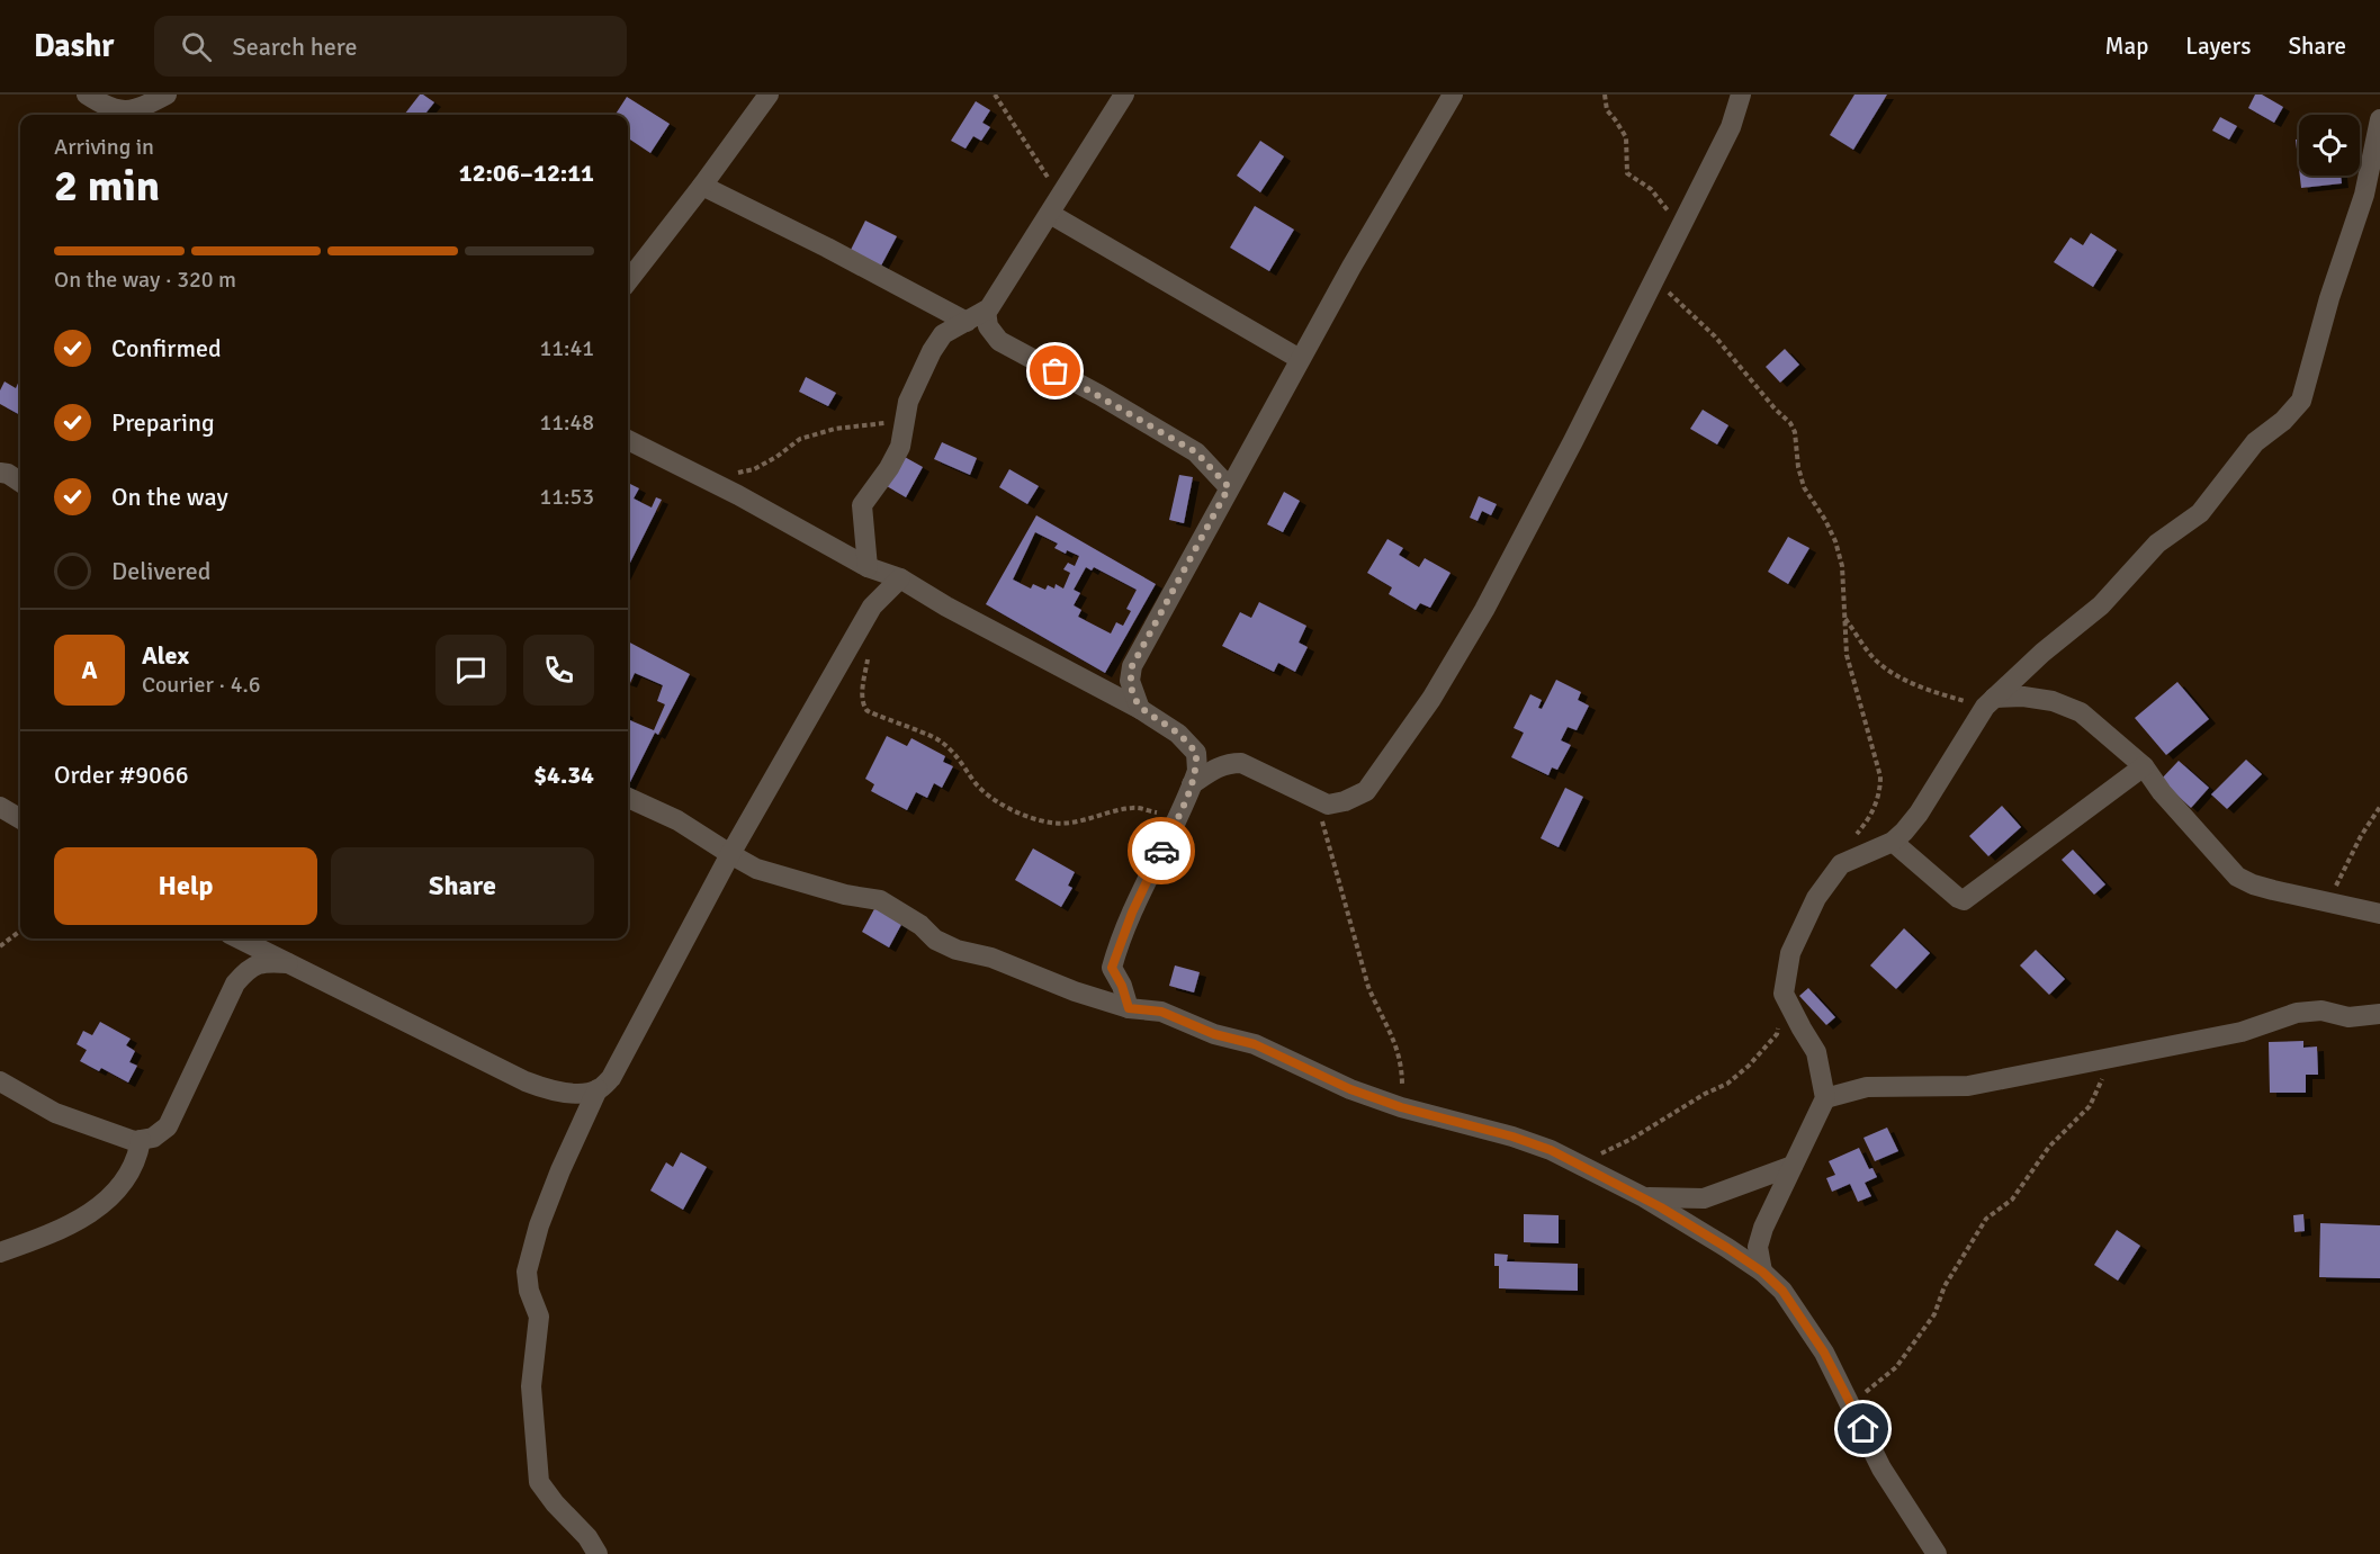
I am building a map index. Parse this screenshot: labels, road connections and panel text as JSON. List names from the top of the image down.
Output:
{
  "page": {
    "header": "Dashr",
    "search": "Search here",
    "nav": ["Map", "Layers", "Share"],
    "heading": ["2 min", "Arriving in", "12:06–12:11"],
    "panel": [
      "Alex",
      "Courier · 4.6",
      "Order #9066",
      "$4.34"
    ],
    "bar": "On the way · 320 m",
    "list": [
      ["Confirmed", "11:41"],
      ["Preparing", "11:48"],
      ["On the way", "11:53"],
      "Delivered"
    ],
    "round": "A",
    "buttons": ["Help", "Share"]
  }
}
